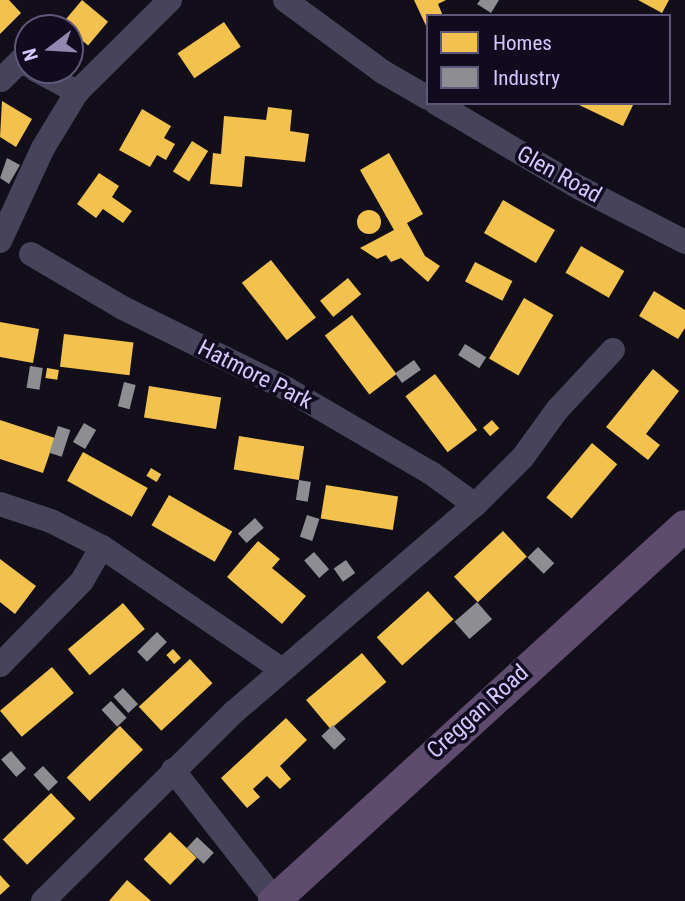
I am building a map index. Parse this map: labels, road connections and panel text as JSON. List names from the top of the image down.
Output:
{
  "streets": {
    "main road": ["Creggan Road"],
    "street": ["Glen Road", "Hatmore Park"]
  },
  "legend": ["Homes", "Industry"],
  "north": "left"
}
